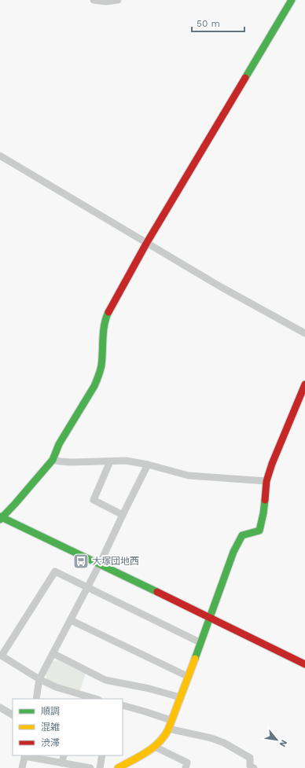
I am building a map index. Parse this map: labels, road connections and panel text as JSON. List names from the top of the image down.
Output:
{
  "places": {
    "bus stop": ["大塚団地西"]
  },
  "legend": ["順調", "混雑", "渋滞"],
  "scale_bar": "50 m",
  "north": "bottom right"
}
